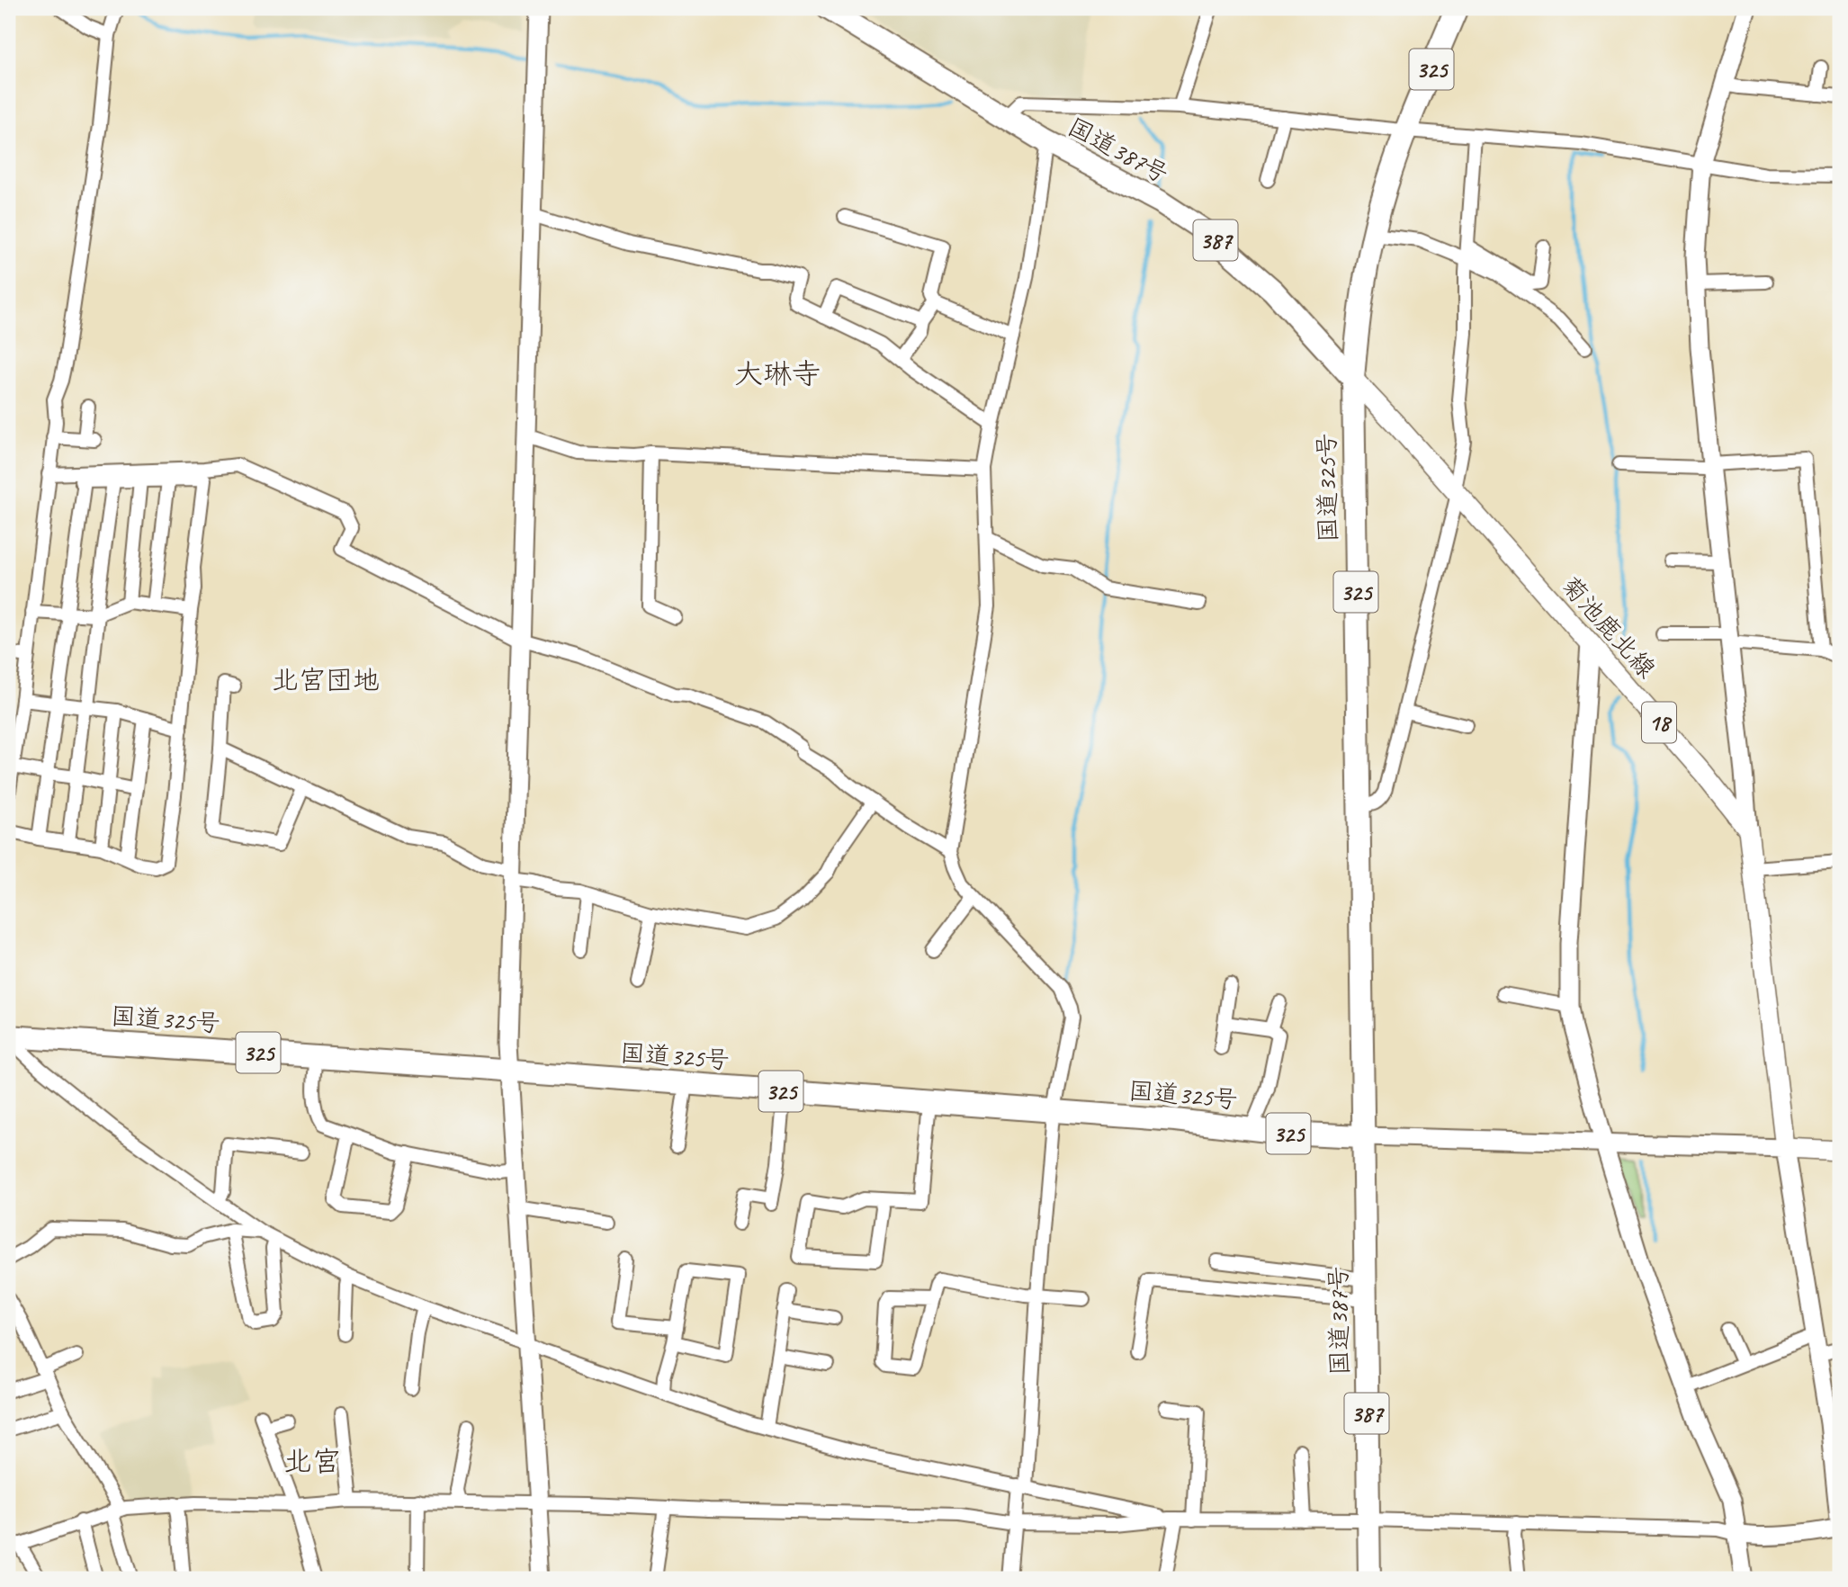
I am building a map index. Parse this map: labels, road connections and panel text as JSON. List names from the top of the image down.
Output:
{
  "streets": {
    "highway": [
      "325",
      "国道387号",
      "387",
      "国道325号"
    ],
    "main road": ["菊池鹿北線", "18"]
  },
  "crossings": [
    ["国道387号", "国道325号"],
    ["国道387号", "菊池鹿北線"],
    ["国道325号", "菊池鹿北線"]
  ],
  "districts": ["大琳寺", "北宮団地", "北宮"]
}
